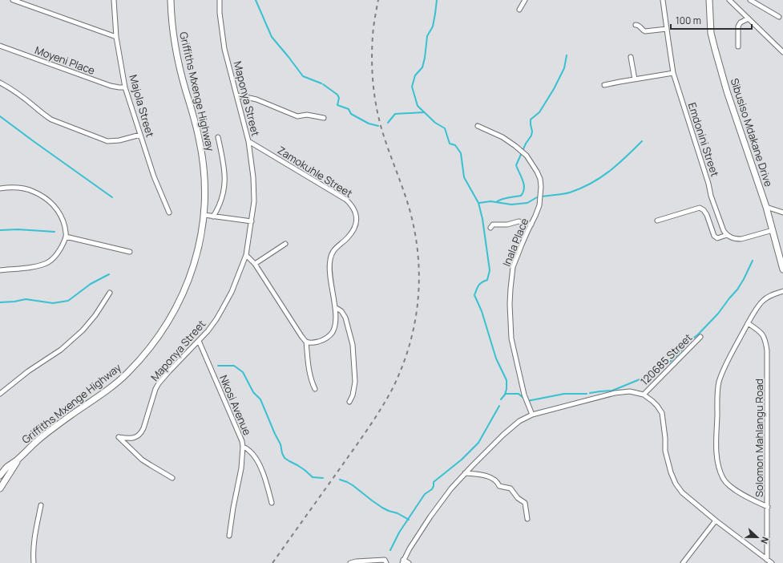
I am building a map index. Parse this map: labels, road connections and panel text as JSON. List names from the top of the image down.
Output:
{
  "streets": {
    "street": [
      "Moyeni Place",
      "Griffiths Mxenge Highway",
      "Maponya Street",
      "Majola Street",
      "Sibusiso Mdakane Drive",
      "Emdonini Street",
      "Zamokuhle Street",
      "Inala Place",
      "120685 Street",
      "Nkosi Avenue",
      "Solomon Mahlangu Road"
    ]
  },
  "crossings": [
    ["Moyeni Place", "Majola Street"],
    ["Maponya Street", "Zamokuhle Street"],
    ["Maponya Street", "Nkosi Avenue"]
  ],
  "scale_bar": "100 m",
  "north": "right"
}
